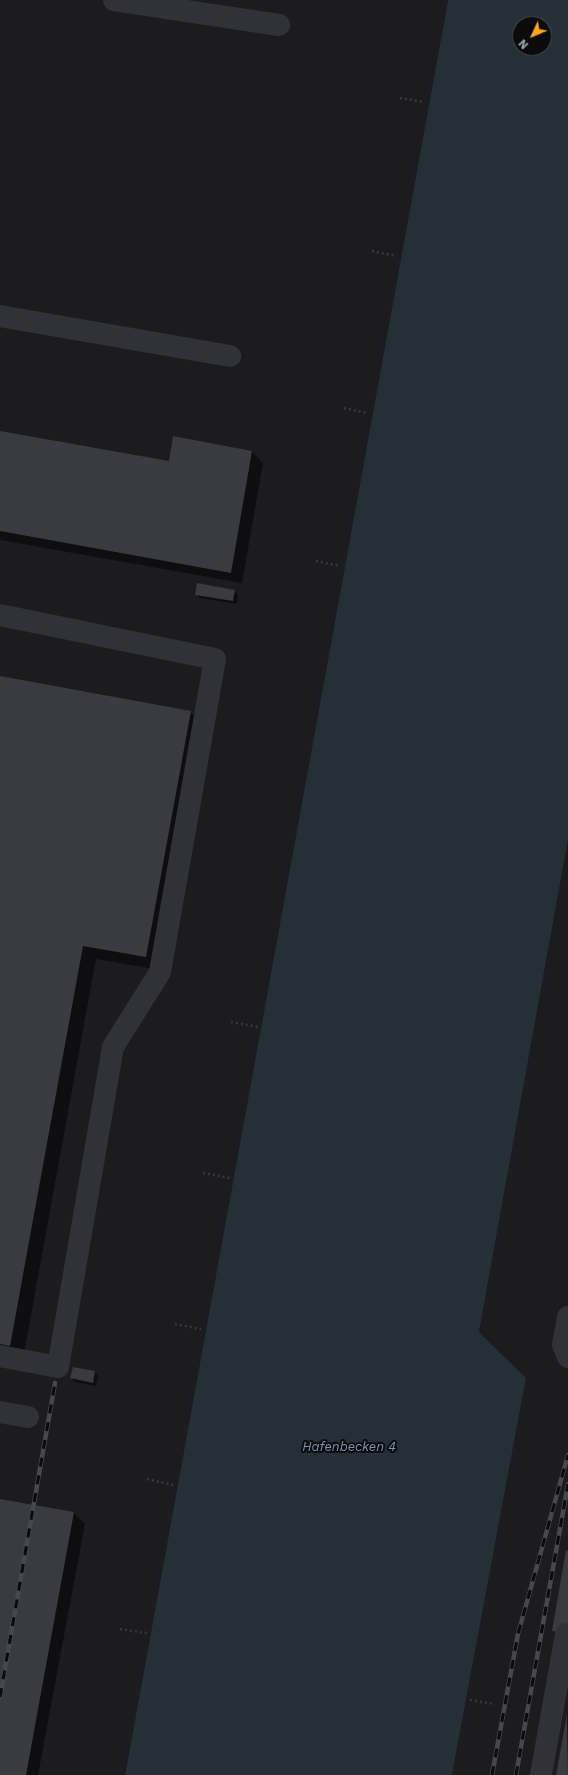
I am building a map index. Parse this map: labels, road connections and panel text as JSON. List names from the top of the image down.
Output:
{
  "water": ["Hafenbecken 4"],
  "north": "bottom left"
}
